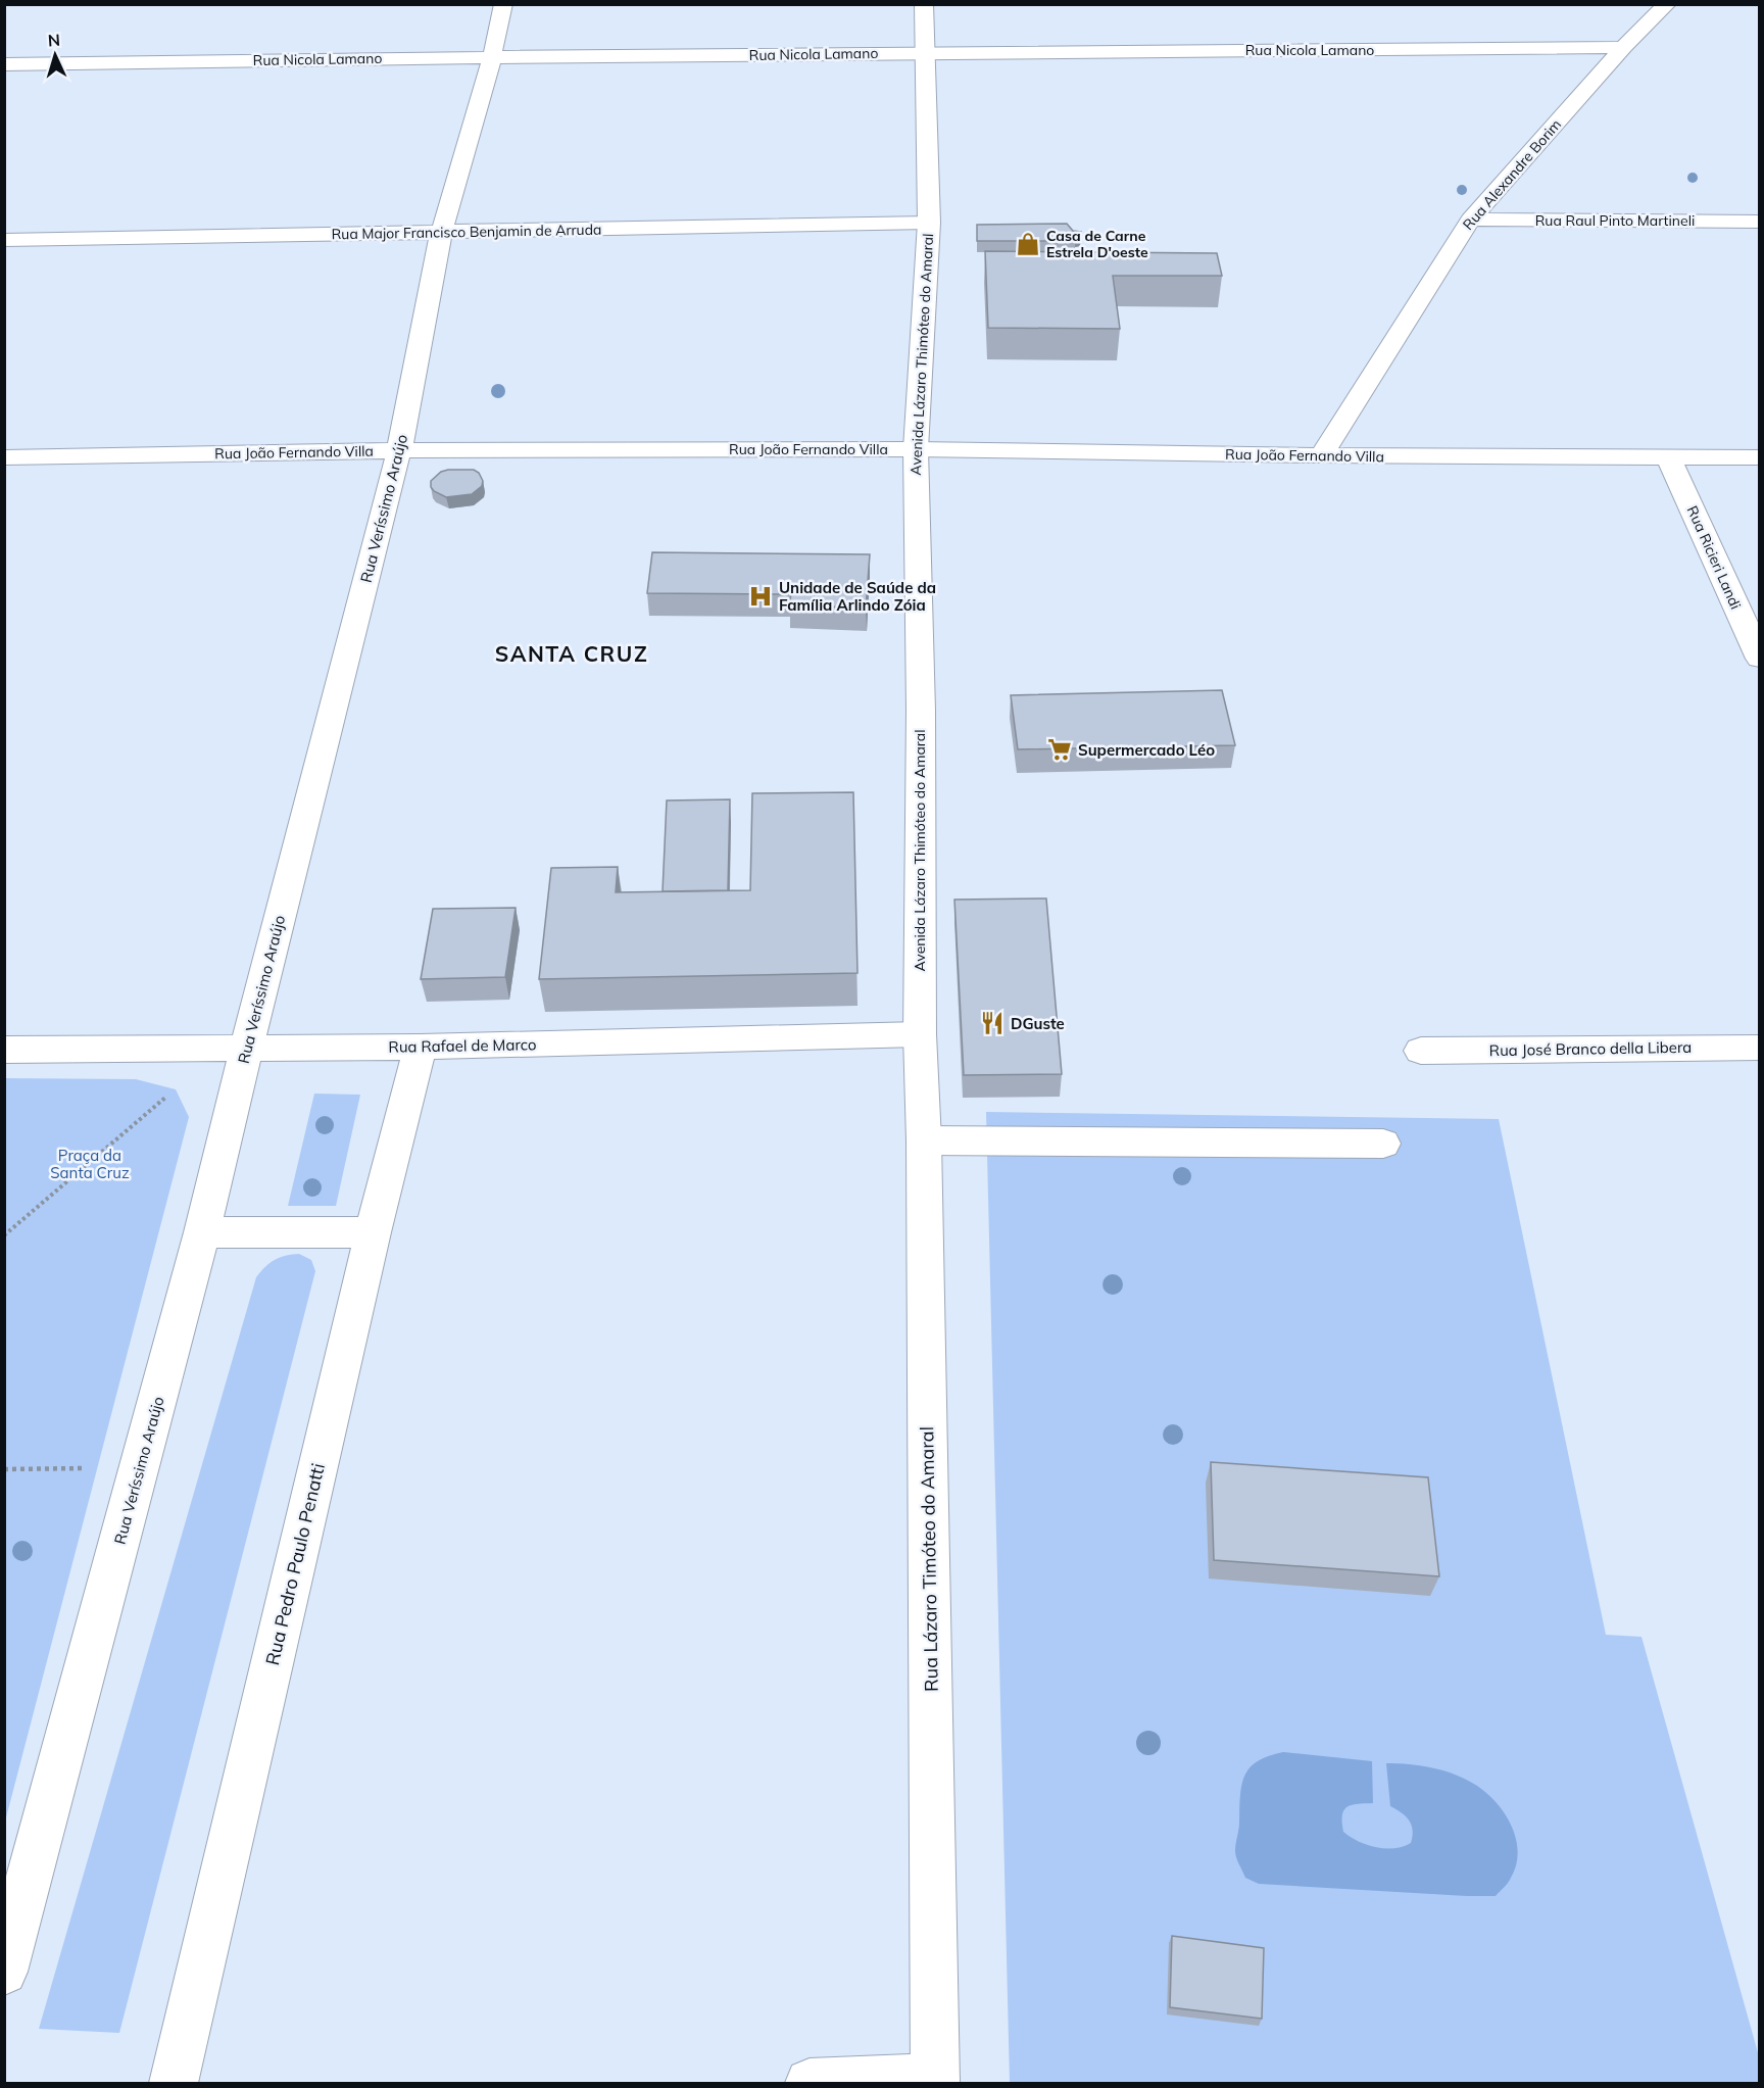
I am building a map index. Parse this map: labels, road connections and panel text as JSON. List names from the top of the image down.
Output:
{
  "streets": {
    "street": [
      "Rua Nicola Lamano",
      "Rua Alexandre Borim",
      "Rua Raul Pinto Martineli",
      "Rua Major Francisco Benjamin de Arruda",
      "Avenida Lázaro Thimóteo do Amaral",
      "Rua João Fernando Villa",
      "Rua Veríssimo Araújo",
      "Rua Ricieri Landi",
      "Rua Rafael de Marco",
      "Rua José Branco della Libera",
      "Rua Lázaro Timóteo do Amaral",
      "Rua Pedro Paulo Penatti"
    ]
  },
  "crossings": [
    ["Rua Nicola Lamano", "Rua Alexandre Borim"],
    ["Rua Nicola Lamano", "Avenida Lázaro Thimóteo do Amaral"],
    ["Rua Nicola Lamano", "Rua Veríssimo Araújo"],
    ["Rua Alexandre Borim", "Rua Raul Pinto Martineli"],
    ["Rua Alexandre Borim", "Rua João Fernando Villa"],
    ["Rua Major Francisco Benjamin de Arruda", "Avenida Lázaro Thimóteo do Amaral"],
    ["Rua Major Francisco Benjamin de Arruda", "Rua Veríssimo Araújo"],
    ["Avenida Lázaro Thimóteo do Amaral", "Rua João Fernando Villa"],
    ["Avenida Lázaro Thimóteo do Amaral", "Rua Rafael de Marco"],
    ["Avenida Lázaro Thimóteo do Amaral", "Rua Lázaro Timóteo do Amaral"],
    ["Rua João Fernando Villa", "Rua Veríssimo Araújo"],
    ["Rua João Fernando Villa", "Rua Ricieri Landi"],
    ["Rua Veríssimo Araújo", "Rua Rafael de Marco"],
    ["Rua Rafael de Marco", "Rua Lázaro Timóteo do Amaral"],
    ["Rua Rafael de Marco", "Rua Pedro Paulo Penatti"]
  ],
  "districts": ["SANTA CRUZ"],
  "parks": ["Praça da Santa Cruz"],
  "places": {
    "shop": ["Casa de Carne Estrela D'oeste"],
    "hospital": ["Unidade de Saúde da Família Arlindo Zóia"],
    "supermarket": ["Supermercado Léo"],
    "restaurant": ["DGuste"]
  },
  "north": "top"
}
